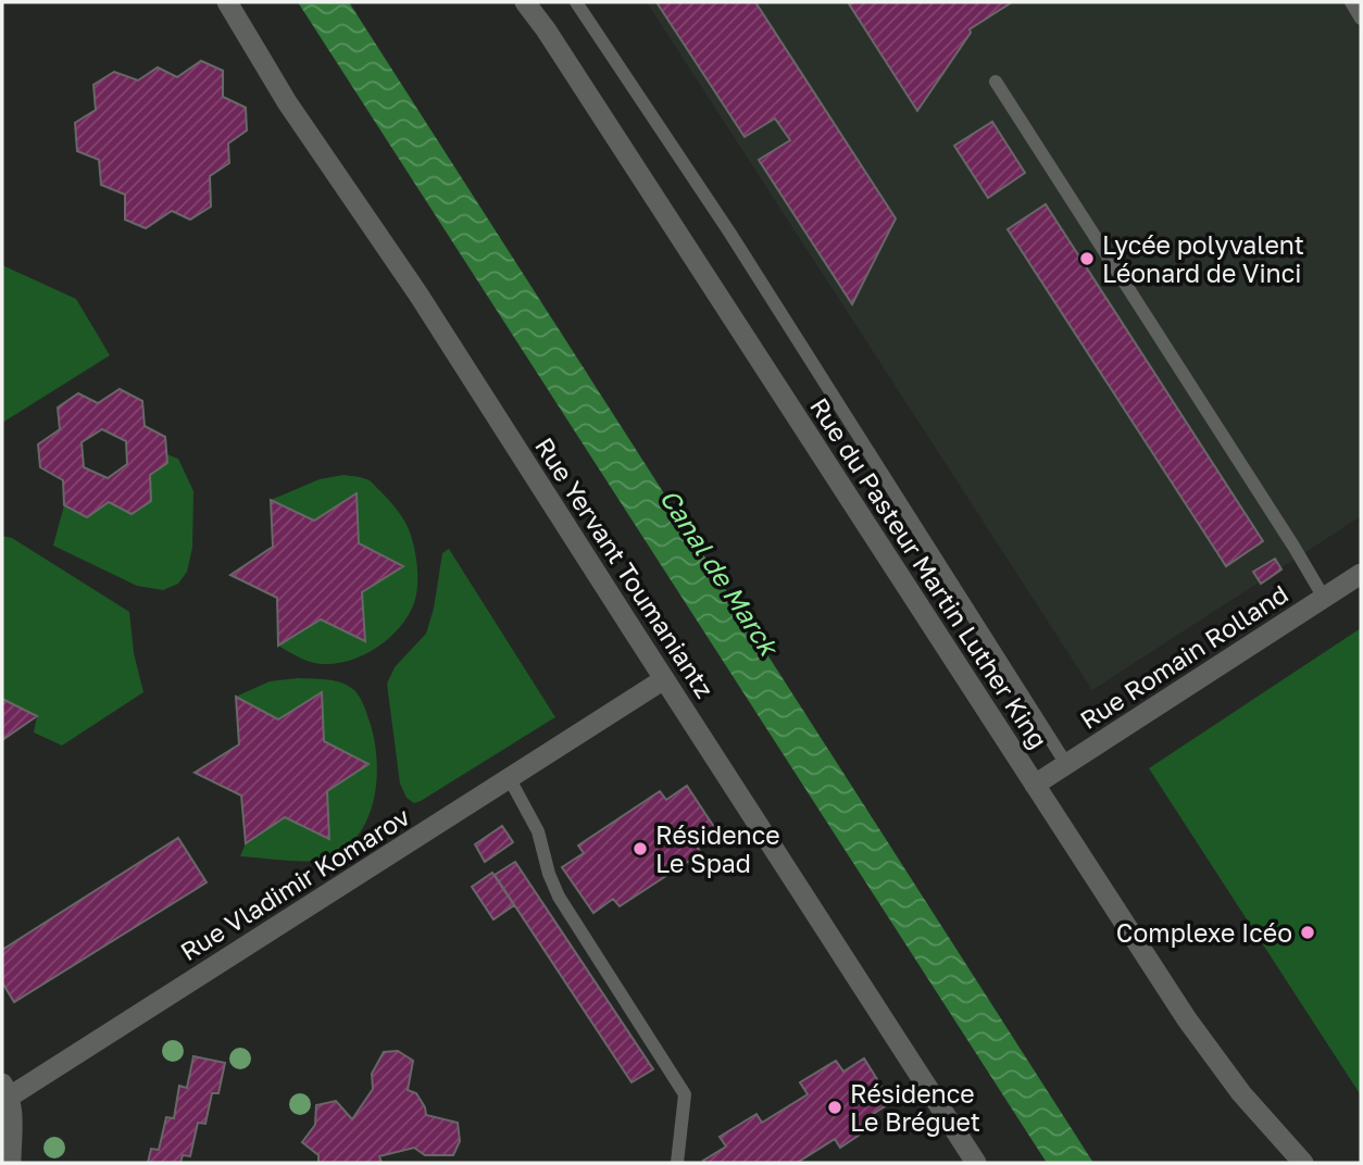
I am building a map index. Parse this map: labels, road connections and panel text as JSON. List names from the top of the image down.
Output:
{
  "streets": {
    "street": [
      "Rue Yervant Toumaniantz",
      "Rue du Pasteur Martin Luther King",
      "Rue Romain Rolland",
      "Rue Vladimir Komarov"
    ]
  },
  "crossings": [
    ["Rue Yervant Toumaniantz", "Rue Vladimir Komarov"],
    ["Rue du Pasteur Martin Luther King", "Rue Romain Rolland"]
  ],
  "water": ["Canal de Marck"],
  "places": [
    "Lycée polyvalent Léonard de Vinci",
    "Résidence Le Spad",
    "Complexe Icéo",
    "Résidence Le Bréguet"
  ]
}
